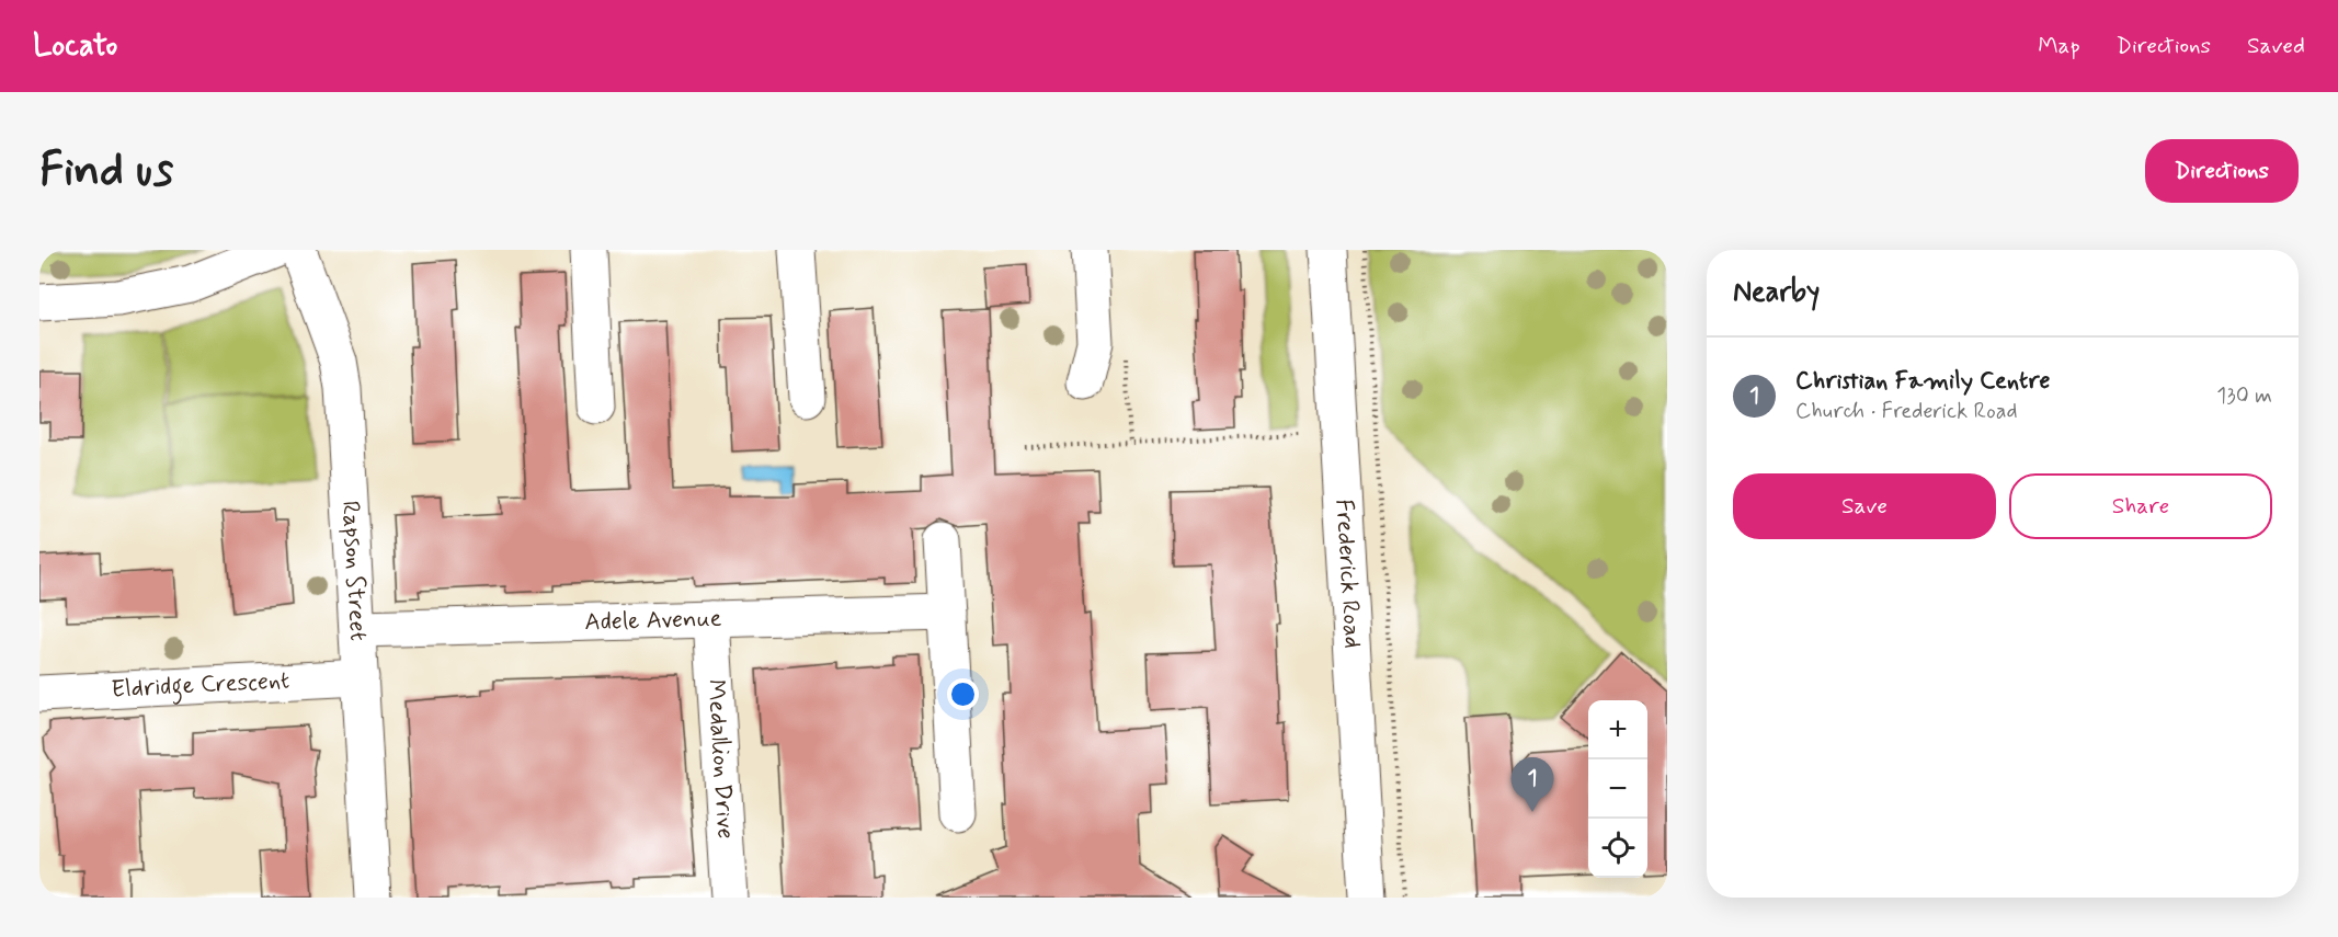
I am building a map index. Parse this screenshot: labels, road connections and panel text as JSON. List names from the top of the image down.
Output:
{
  "streets": {
    "street": [
      "Rapson Street",
      "Frederick Road",
      "Adele Avenue",
      "Eldridge Crescent",
      "Medallion Drive"
    ]
  },
  "crossings": [
    ["Rapson Street", "Adele Avenue"],
    ["Rapson Street", "Eldridge Crescent"],
    ["Adele Avenue", "Medallion Drive"]
  ],
  "page": {
    "header": "Locato",
    "nav": ["Map", "Directions", "Saved"],
    "buttons": [
      "Directions",
      ["Save", "Share"]
    ],
    "title": "Find us",
    "heading": "Nearby",
    "list": [
      {
        "mark": "1",
        "name": "Christian Family Centre",
        "note": "Church · Frederick Road",
        "value": "130 m"
      }
    ],
    "map_buttons": ["+", "−"],
    "pins": "1"
  }
}
